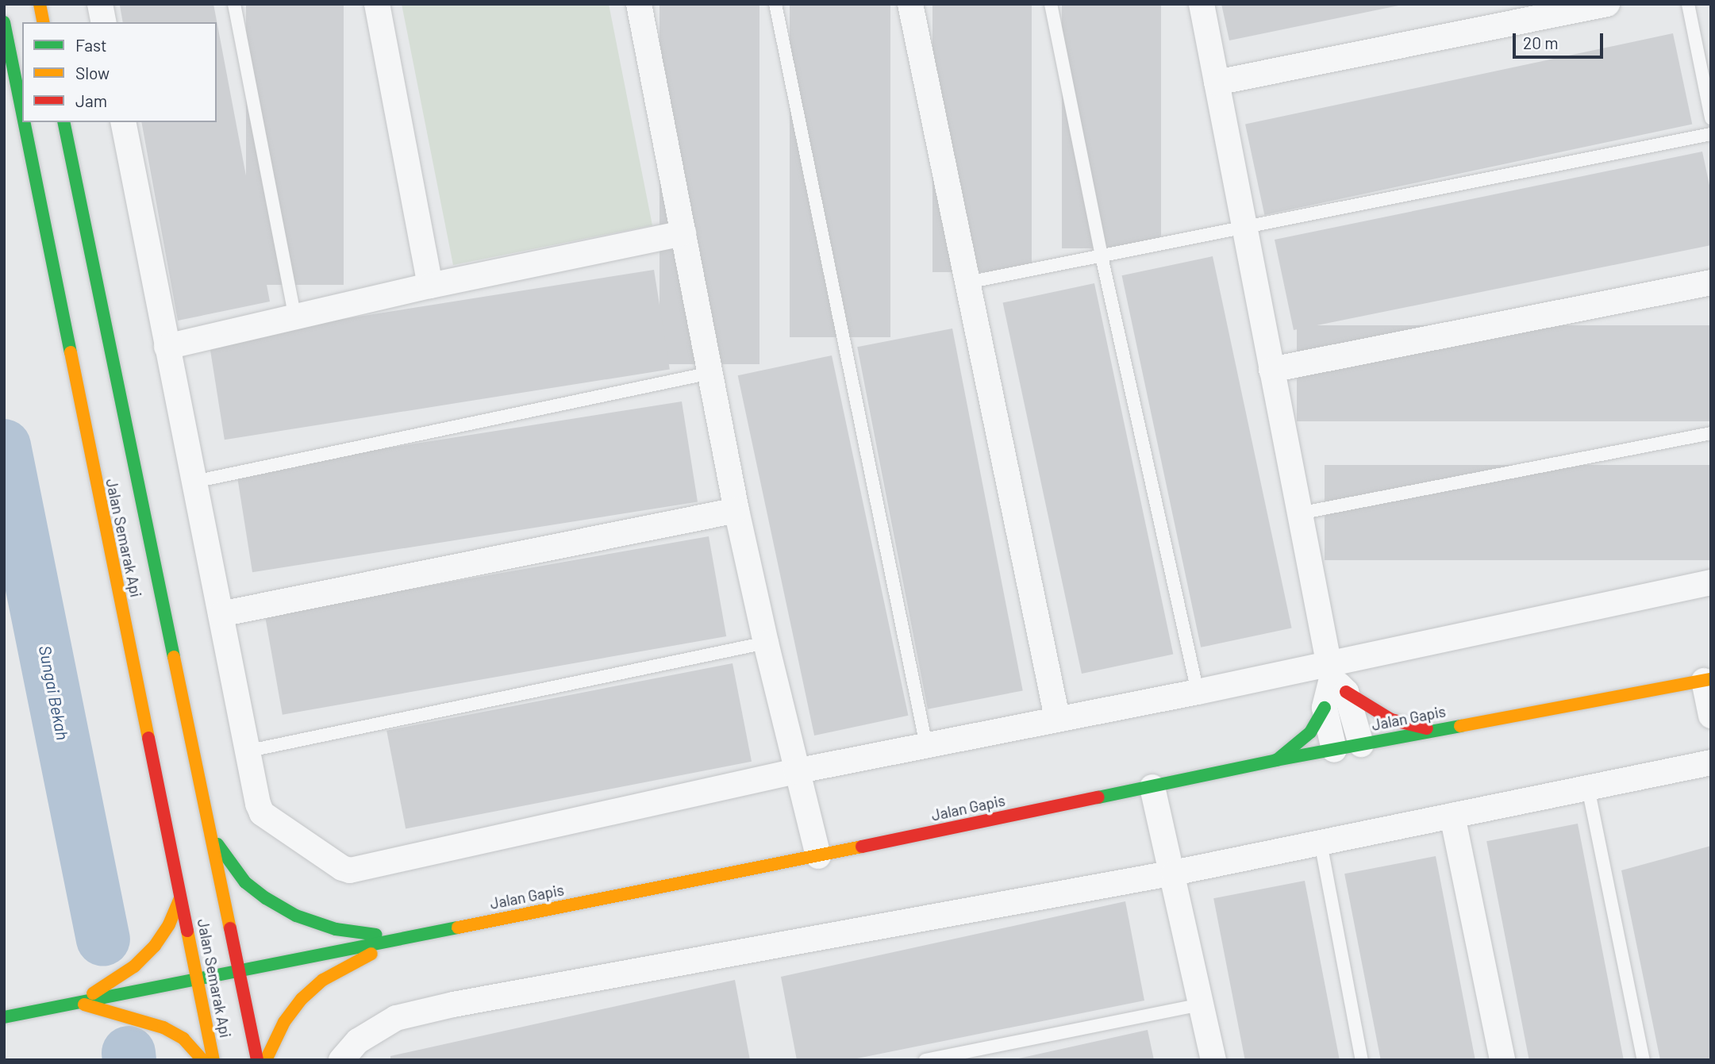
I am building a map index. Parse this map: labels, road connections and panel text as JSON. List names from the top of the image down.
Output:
{
  "streets": {
    "street": ["Jalan Semarak Api", "Jalan Gapis"]
  },
  "crossings": [
    ["Jalan Semarak Api", "Jalan Gapis"]
  ],
  "water": ["Sungai Bekah"],
  "legend": ["Fast", "Slow", "Jam"],
  "scale_bar": "20 m"
}
